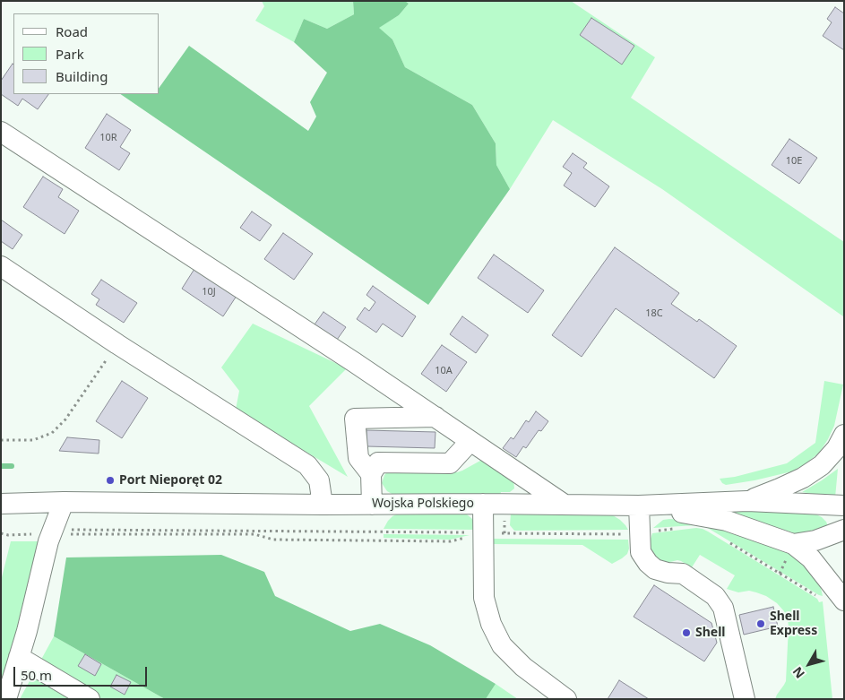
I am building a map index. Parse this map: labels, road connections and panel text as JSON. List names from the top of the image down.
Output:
{
  "streets": {
    "street": ["Wojska Polskiego"]
  },
  "places": ["Port Nieporęt 02", "Shell Express", "Shell"],
  "house_numbers": [
    "10R",
    "10E",
    "10J",
    "18C",
    "10A"
  ],
  "legend": ["Road", "Park", "Building"],
  "scale_bar": "50 m",
  "north": "bottom left"
}
